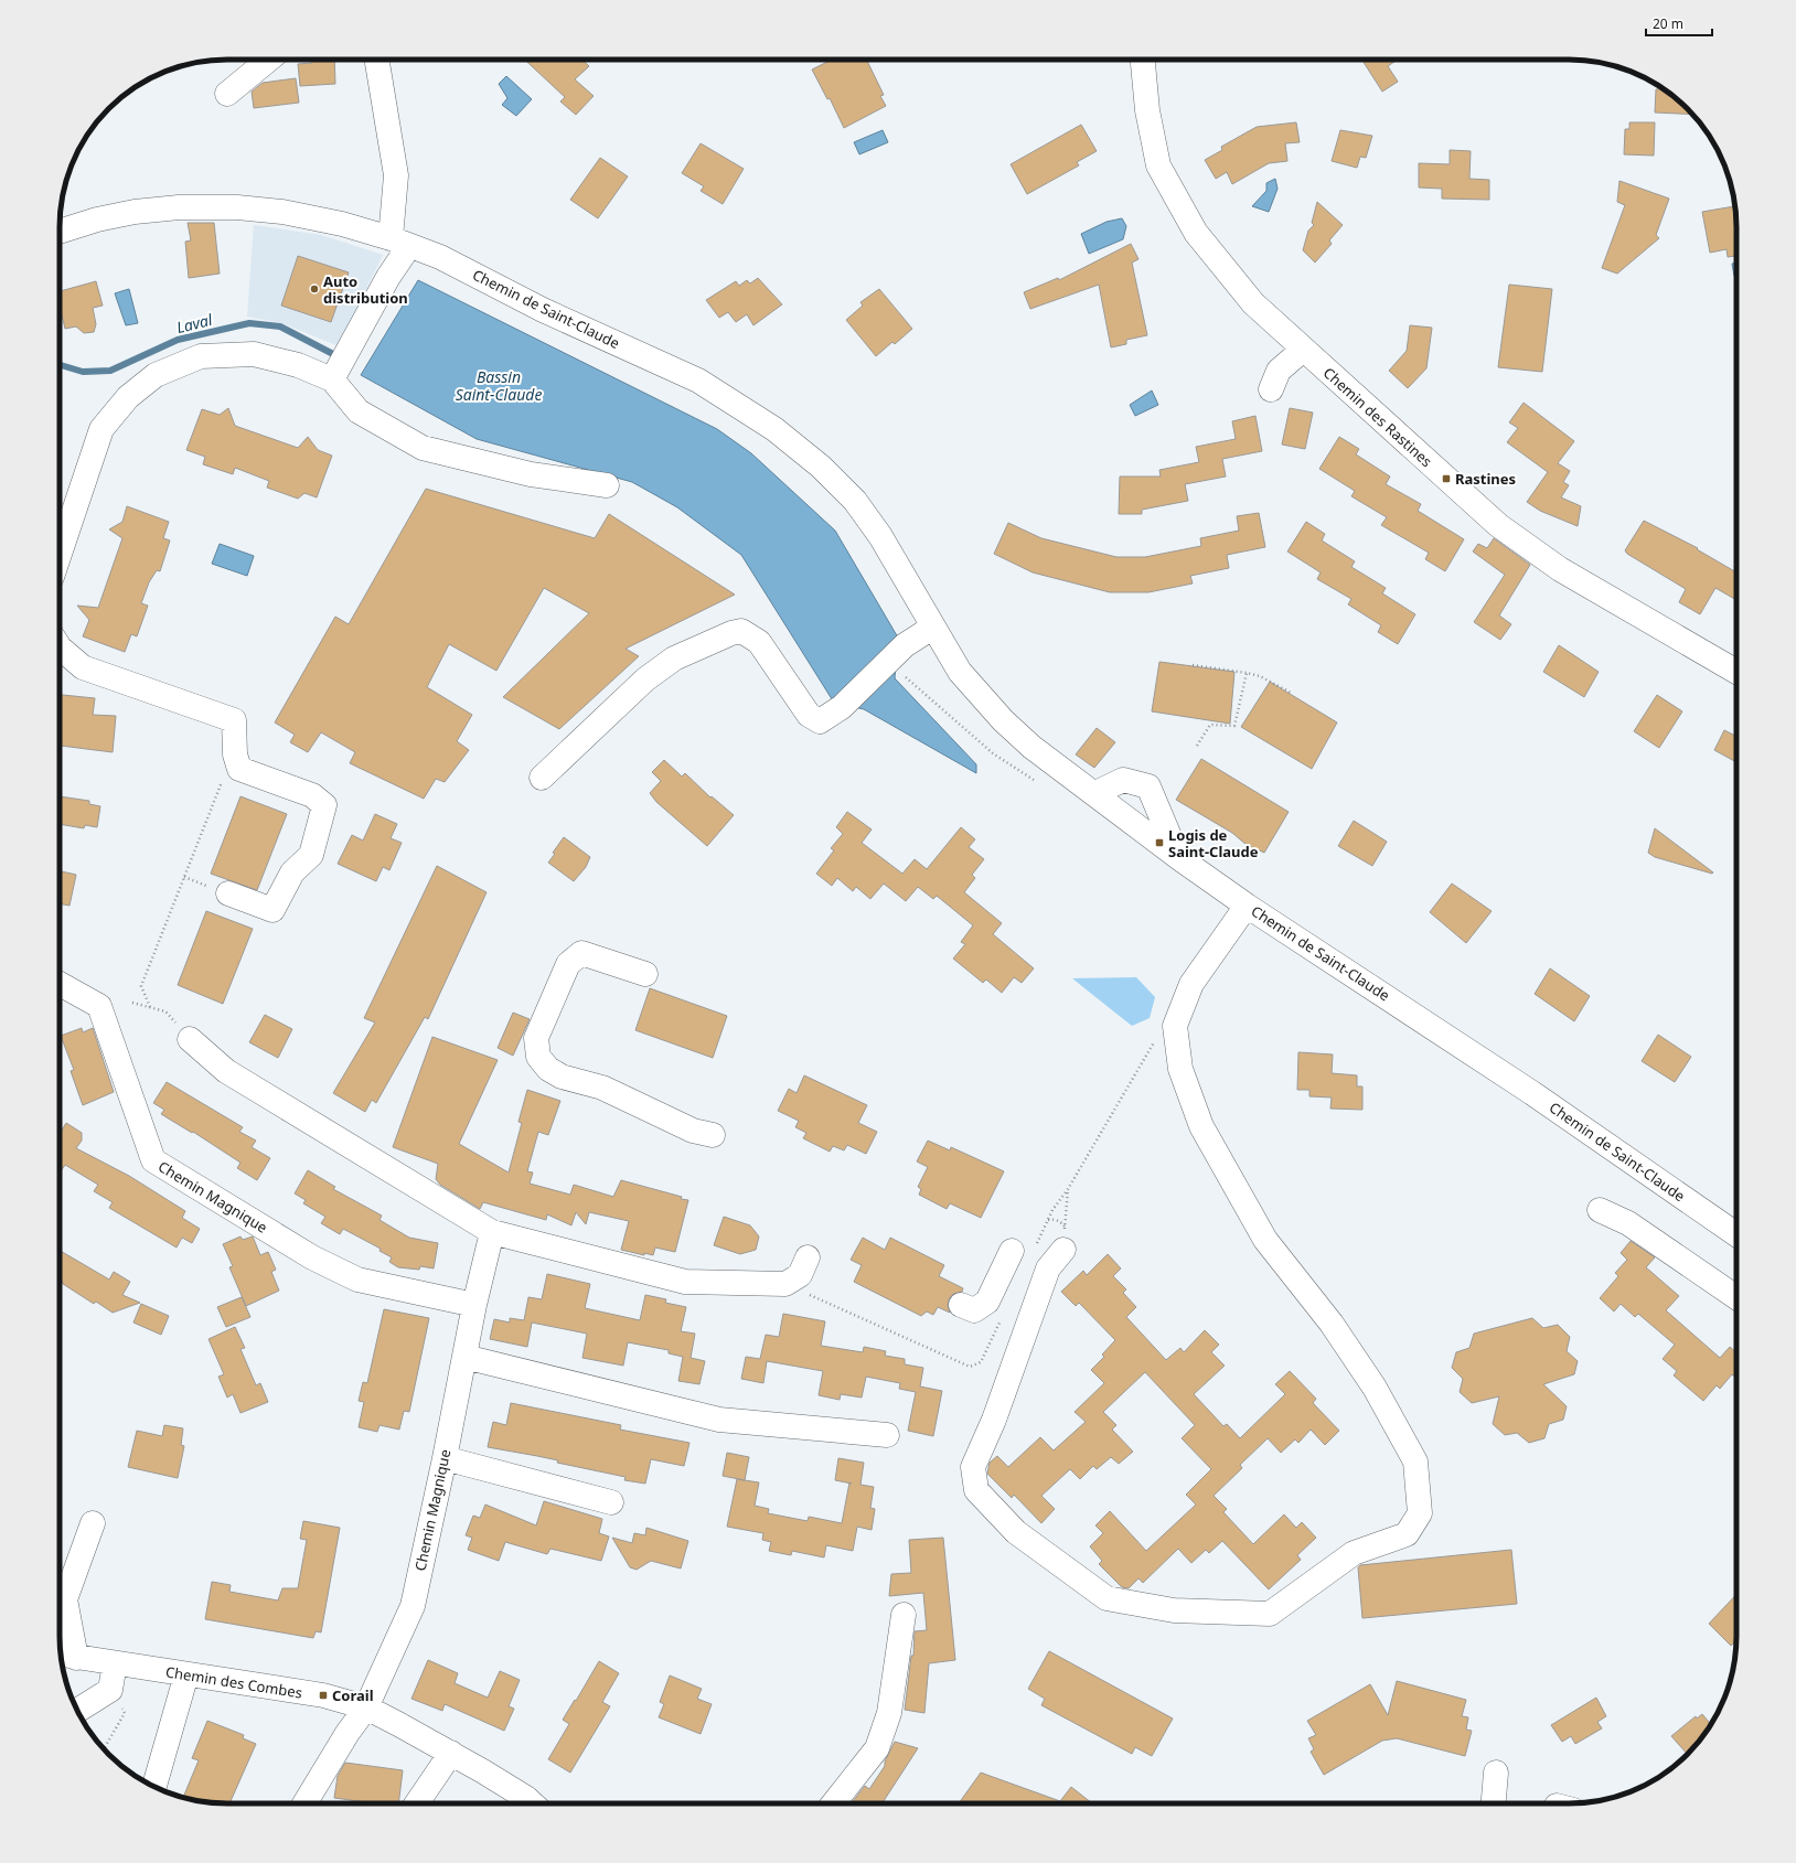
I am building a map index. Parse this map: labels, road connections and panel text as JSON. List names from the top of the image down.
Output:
{
  "streets": {
    "street": [
      "Chemin de Saint-Claude",
      "Chemin des Rastines",
      "Chemin Magnique",
      "Chemin des Combes"
    ]
  },
  "crossings": [
    ["Chemin Magnique", "Chemin des Combes"]
  ],
  "water": ["Laval", "Bassin Saint-Claude"],
  "places": {
    "other": ["Auto distribution"],
    "transit": ["Rastines", "Logis de Saint-Claude", "Corail"]
  },
  "scale_bar": "20 m"
}
